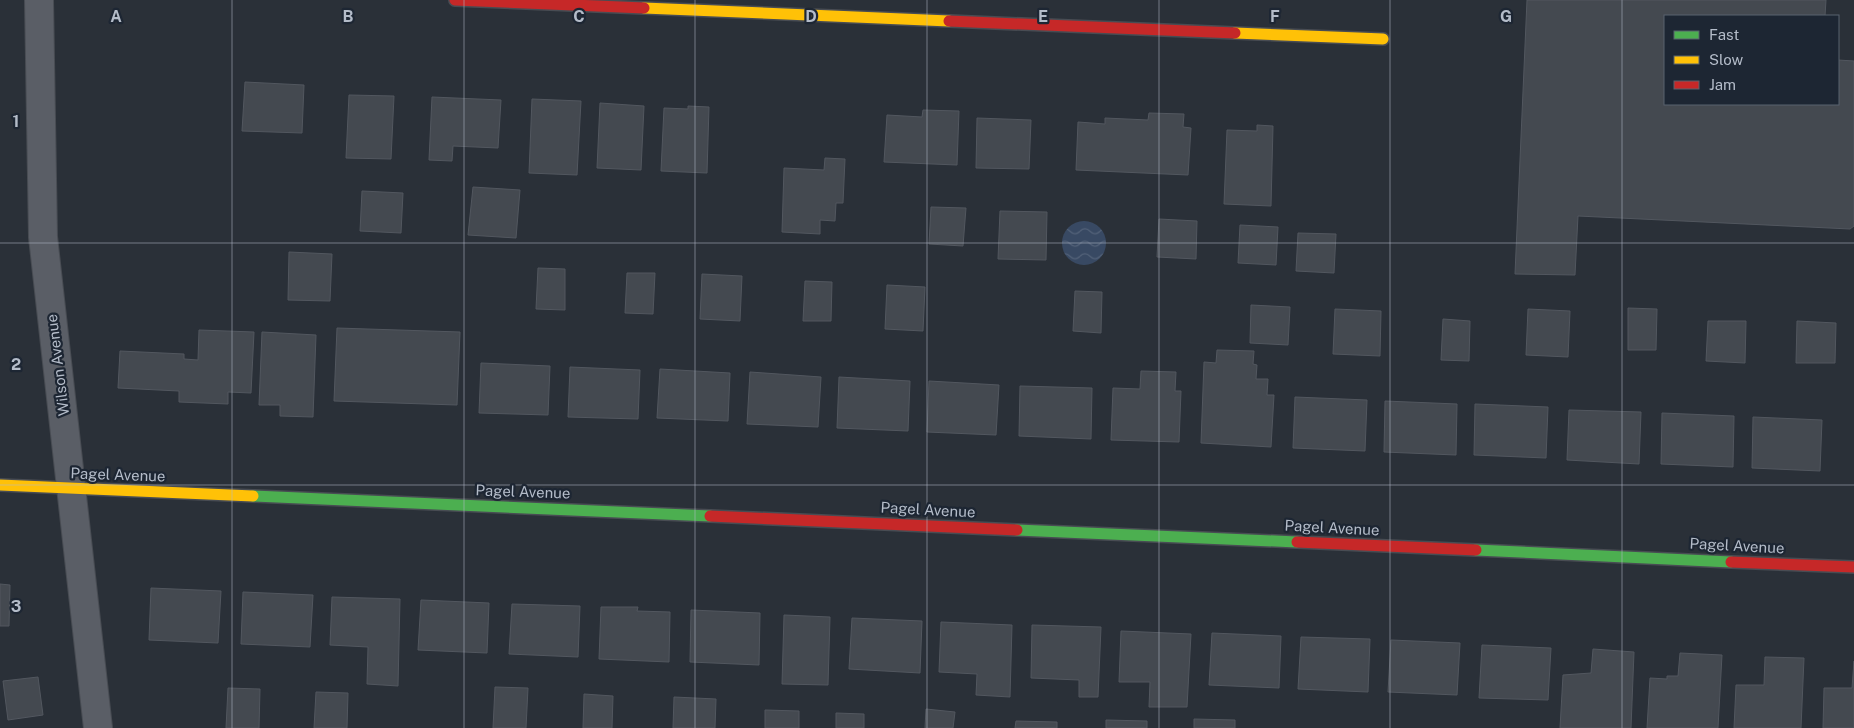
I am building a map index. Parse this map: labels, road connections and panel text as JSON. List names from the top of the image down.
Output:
{
  "streets": {
    "street": ["Wilson Avenue", "Pagel Avenue"]
  },
  "crossings": [
    ["Wilson Avenue", "Pagel Avenue"]
  ],
  "legend": ["Fast", "Slow", "Jam"],
  "grid": {
    "columns": [
      "A",
      "B",
      "C",
      "D",
      "E",
      "F",
      "G"
    ],
    "rows": ["1", "2", "3"]
  }
}
